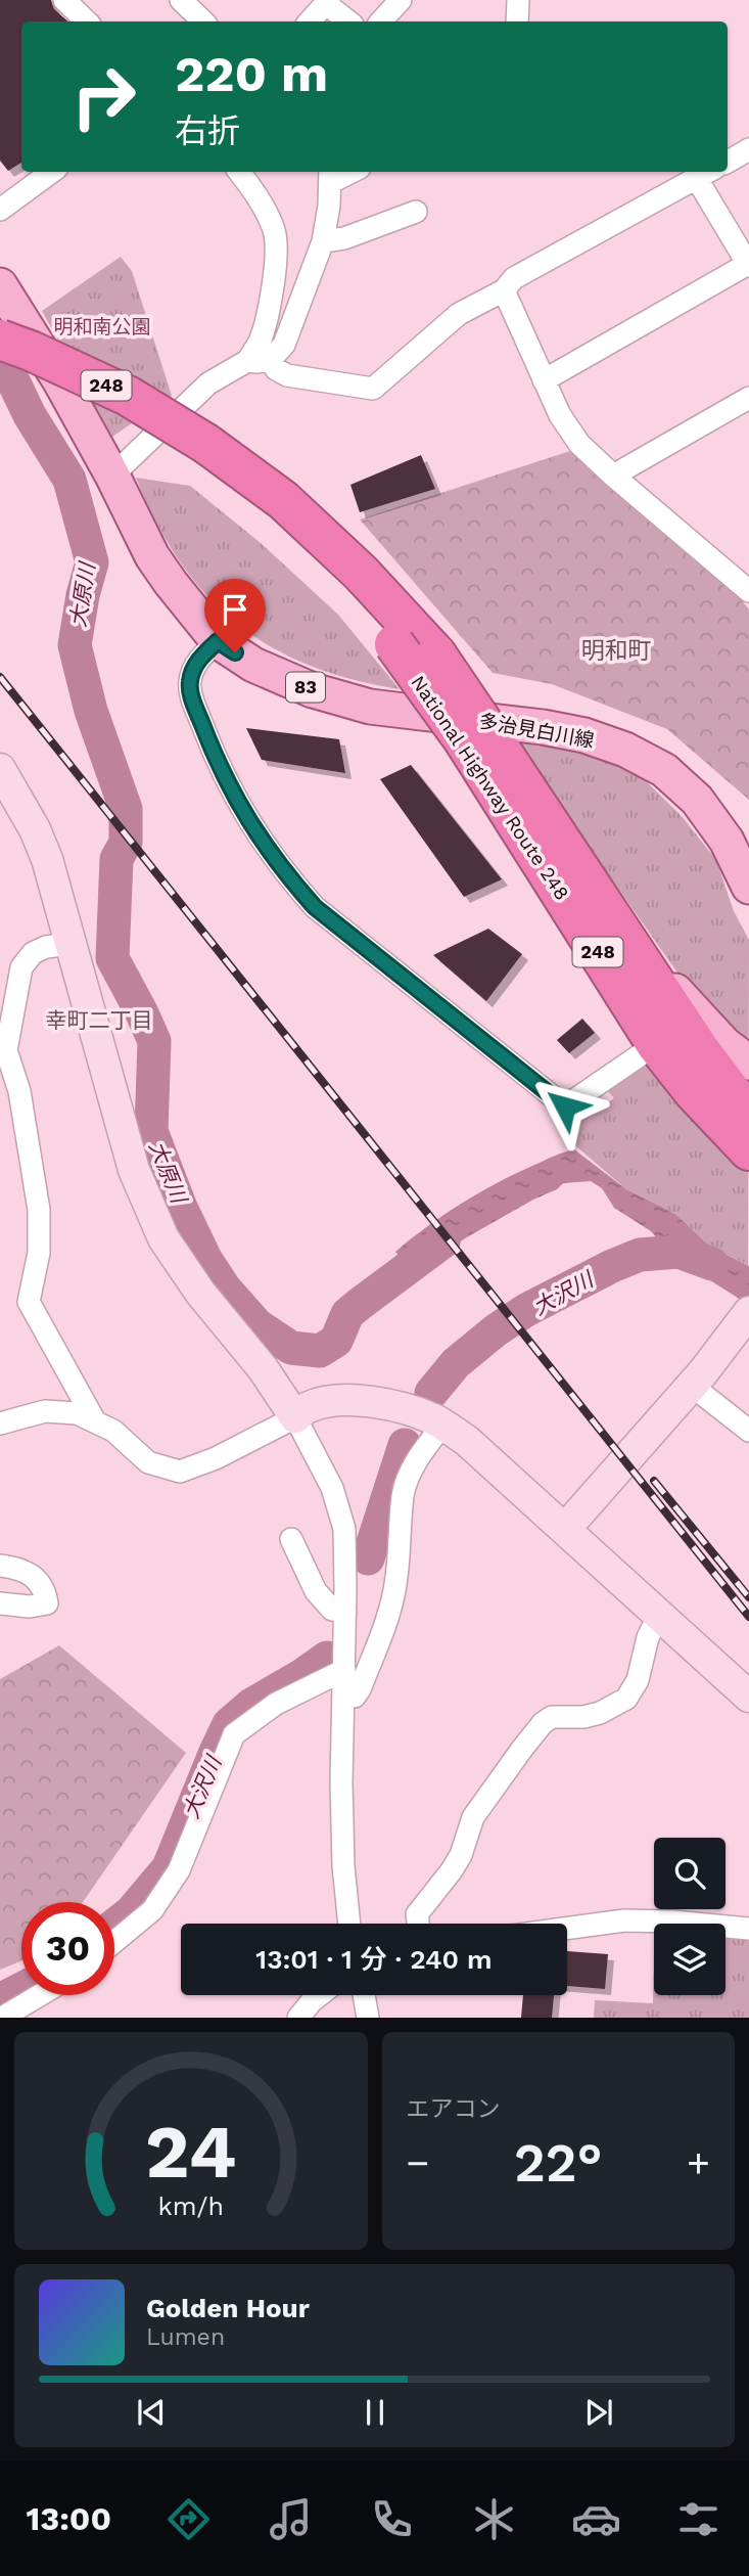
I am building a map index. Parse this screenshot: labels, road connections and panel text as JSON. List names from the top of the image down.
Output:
{
  "streets": {
    "highway": ["248", "National Highway Route 248"],
    "main road": ["83", "多治見白川線"]
  },
  "districts": ["明和町", "幸町二丁目"],
  "water": ["大原川", "大沢川"],
  "parks": ["明和南公園"],
  "page": {
    "turn": ["220 m", "右折"],
    "limit": "30",
    "trip": "13:01 · 1 分 · 240 m",
    "tile": "エアコン",
    "heat": ["−", "22°", "+"],
    "song": ["Golden Hour", "Lumen"],
    "tabs": "13:00",
    "gauge": ["24", "km/h"]
  }
}
